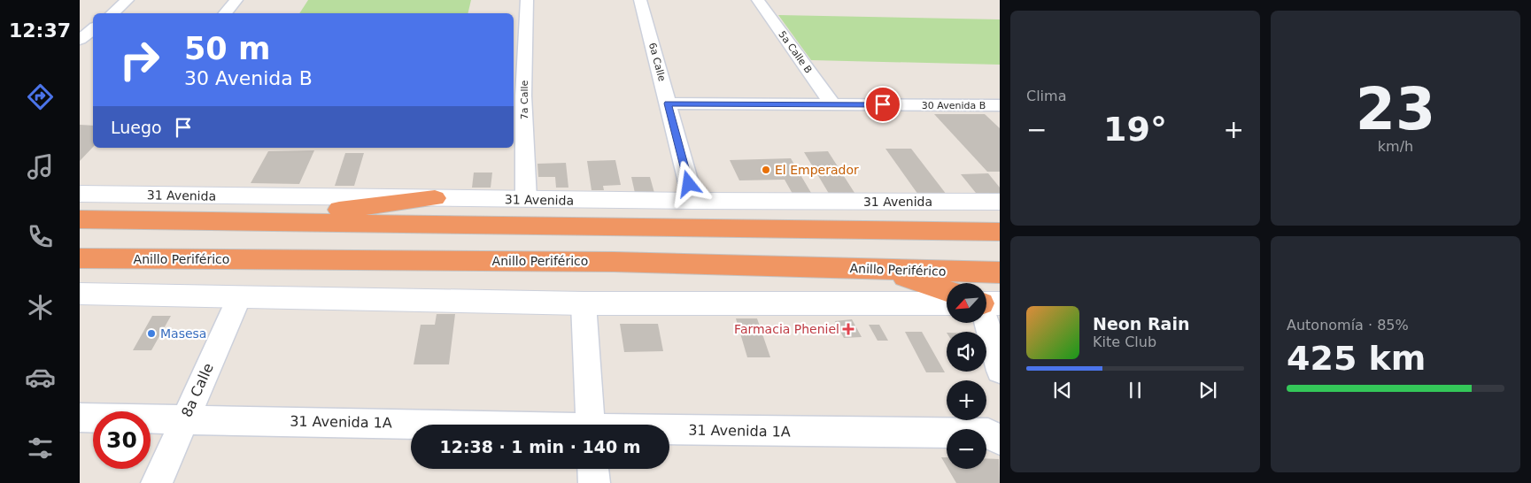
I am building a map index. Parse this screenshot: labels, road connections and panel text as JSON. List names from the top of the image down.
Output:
{
  "streets": {
    "highway": ["Anillo Periférico"],
    "street": [
      "5a Calle B",
      "6a Calle",
      "7a Calle",
      "30 Avenida B",
      "31 Avenida",
      "8a Calle",
      "31 Avenida 1A"
    ]
  },
  "crossings": [
    ["5a Calle B", "30 Avenida B"],
    ["6a Calle", "30 Avenida B"],
    ["6a Calle", "31 Avenida"],
    ["7a Calle", "31 Avenida"],
    ["8a Calle", "31 Avenida 1A"]
  ],
  "places": {
    "other": ["El Emperador", "Masesa"],
    "health": ["Farmacia Pheniel"]
  },
  "north": "bottom left",
  "page": {
    "tabs": "12:37",
    "tile": [
      "Clima",
      ["23", "km/h"],
      ["Autonomía · 85%", "425 km"]
    ],
    "turn": ["50 m", "30 Avenida B"],
    "then": "Luego",
    "heat": ["−", "19°", "+"],
    "map_buttons": ["+", "−"],
    "song": ["Neon Rain", "Kite Club"],
    "limit": "30",
    "trip": "12:38 · 1 min · 140 m"
  }
}
